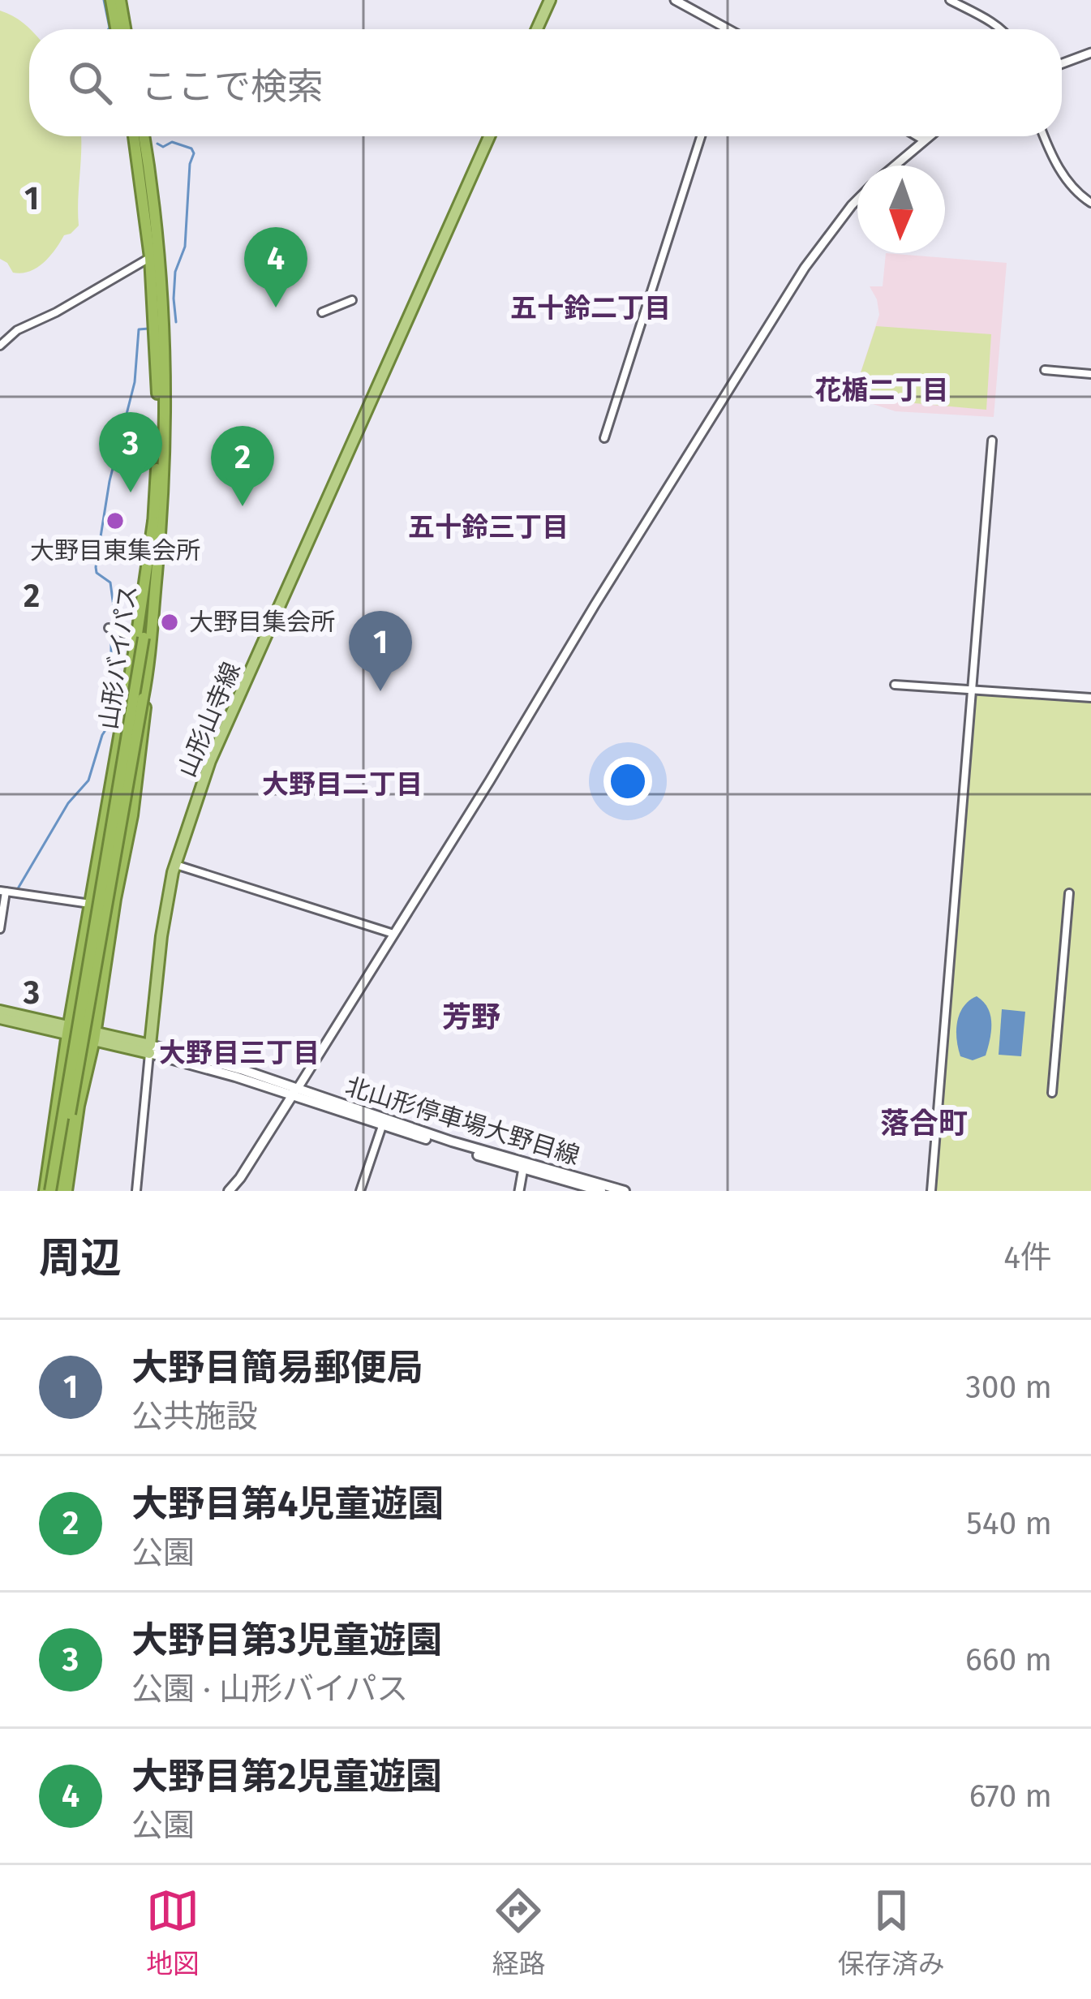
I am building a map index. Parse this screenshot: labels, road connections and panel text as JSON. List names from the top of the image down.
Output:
{
  "streets": {
    "highway": ["山形バイパス"],
    "main road": ["山形山寺線", "北山形停車場大野目線"]
  },
  "districts": [
    "五十鈴二丁目",
    "花楯二丁目",
    "五十鈴三丁目",
    "大野目二丁目",
    "芳野",
    "大野目三丁目",
    "落合町"
  ],
  "places": ["大野目東集会所", "大野目集会所"],
  "north": "bottom",
  "page": {
    "search": "ここで検索",
    "pins": [
      "4",
      "3",
      "2",
      "1"
    ],
    "heading": ["周辺", "4件"],
    "list": [
      {
        "mark": "1",
        "name": "大野目簡易郵便局",
        "note": "公共施設",
        "value": "300 m"
      },
      {
        "mark": "2",
        "name": "大野目第4児童遊園",
        "note": "公園",
        "value": "540 m"
      },
      {
        "mark": "3",
        "name": "大野目第3児童遊園",
        "note": "公園 · 山形バイパス",
        "value": "660 m"
      },
      {
        "mark": "4",
        "name": "大野目第2児童遊園",
        "note": "公園",
        "value": "670 m"
      }
    ],
    "nav": ["地図", "経路", "保存済み"]
  },
  "grid": {
    "rows": ["1", "2", "3"]
  }
}
